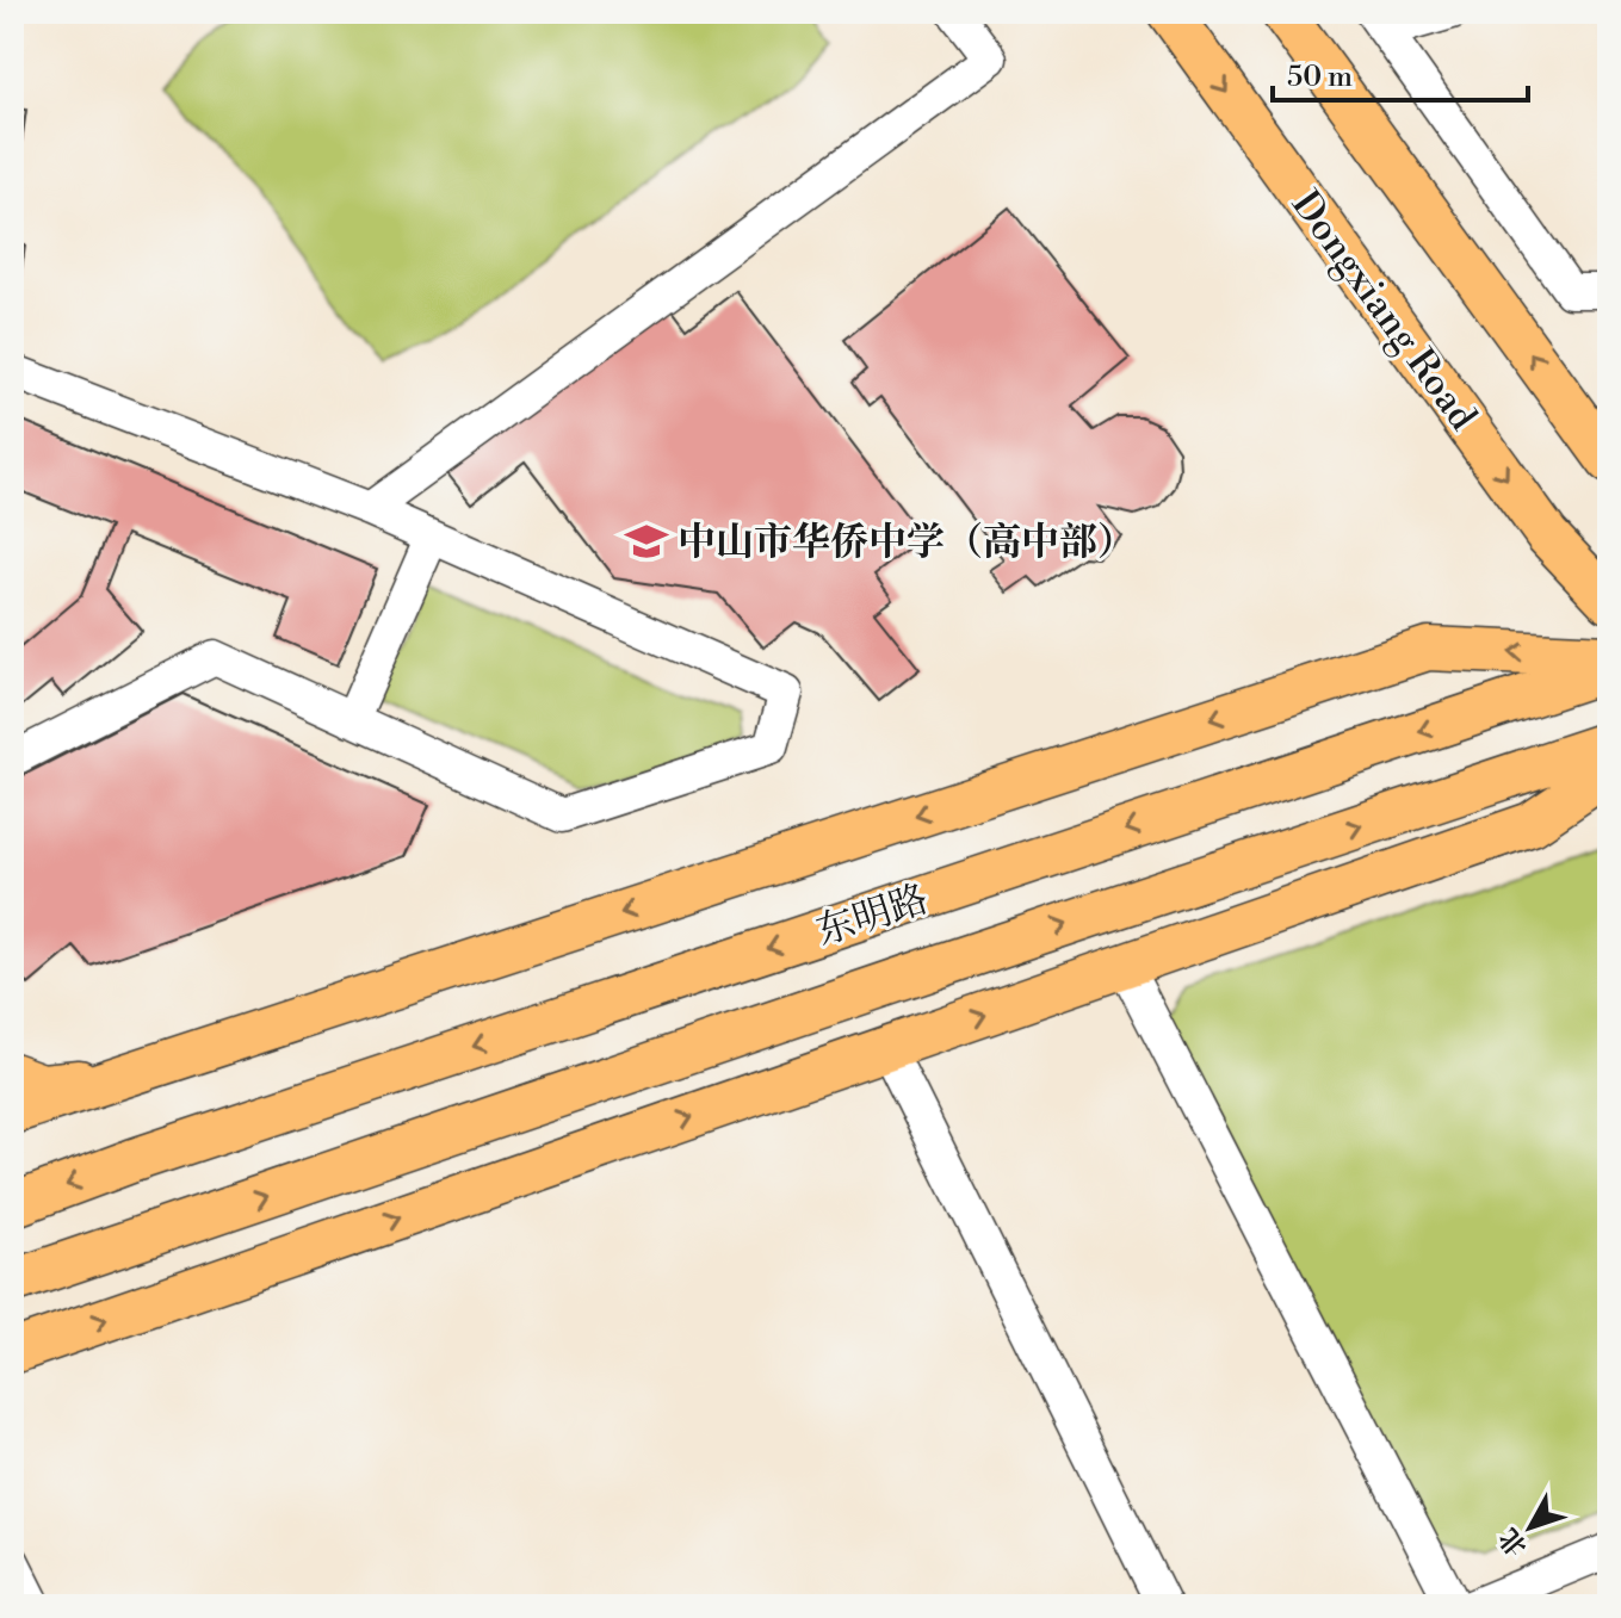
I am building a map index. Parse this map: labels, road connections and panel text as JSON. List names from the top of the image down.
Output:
{
  "streets": {
    "main road": ["Dongxiang Road", "东明路"]
  },
  "places": {
    "school or university": ["中山市华侨中学（高中部）"]
  },
  "scale_bar": "50 m",
  "north": "bottom left"
}
